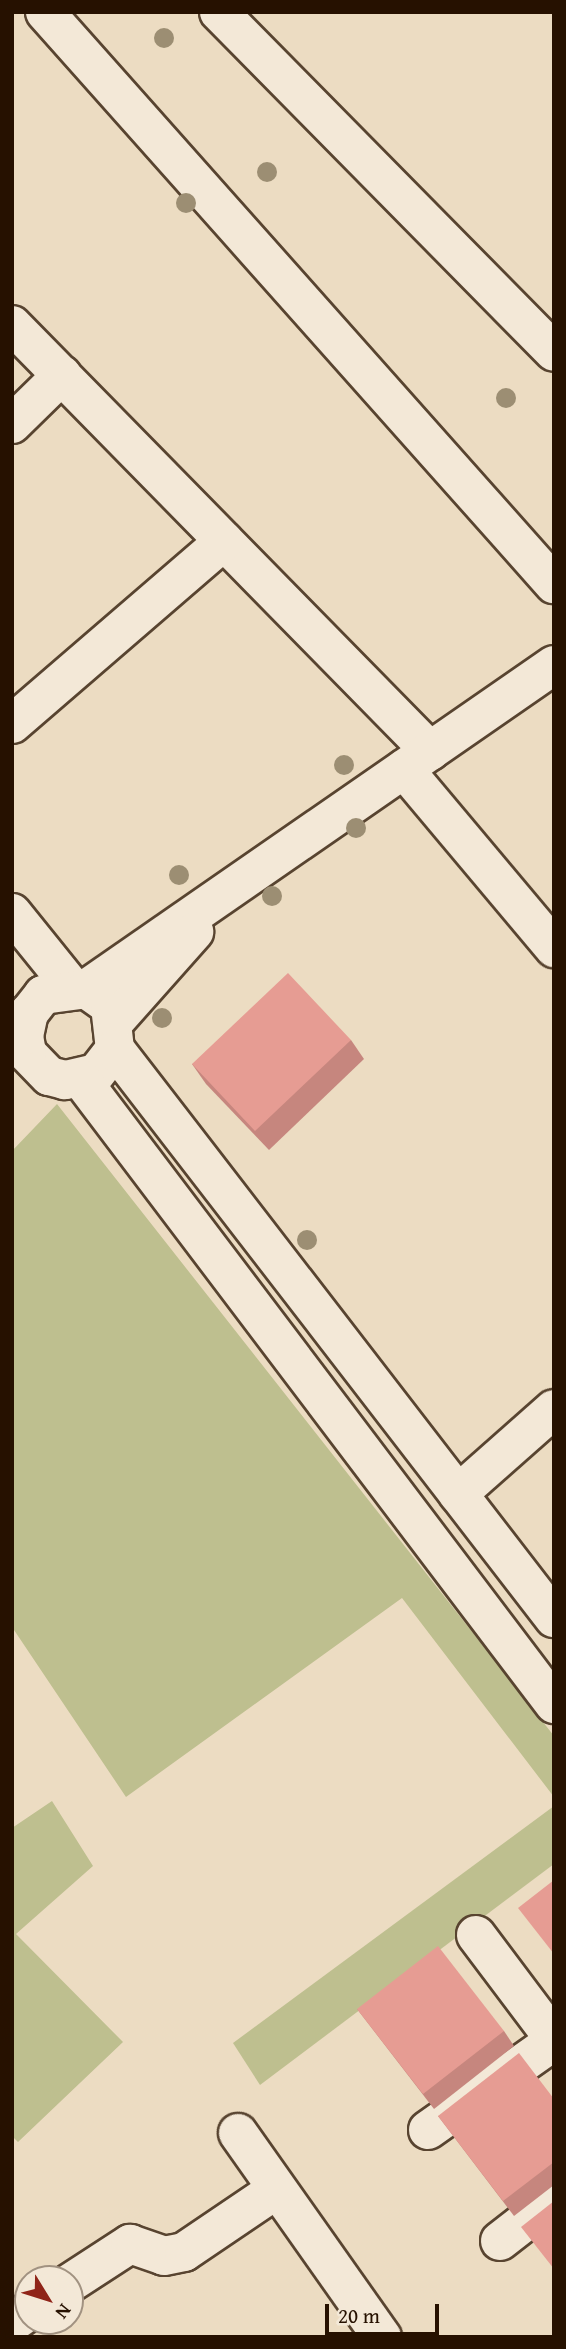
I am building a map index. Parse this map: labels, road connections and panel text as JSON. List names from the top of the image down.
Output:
{
  "scale_bar": "20 m",
  "north": "bottom right"
}
